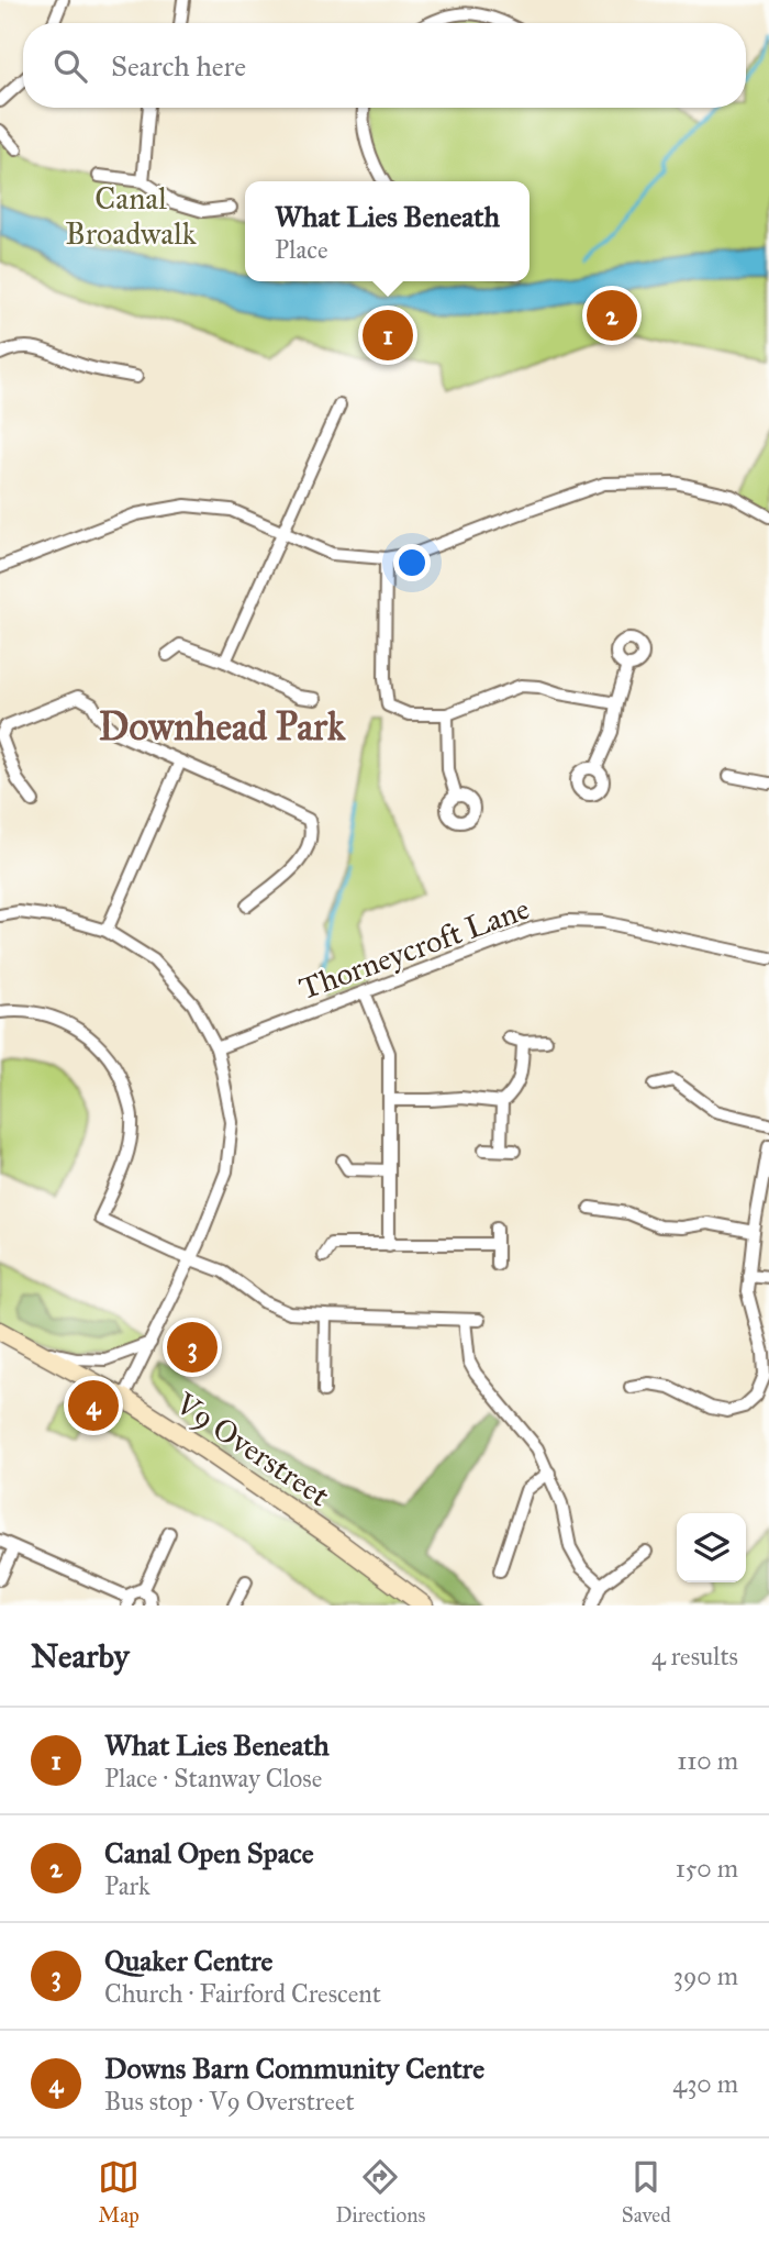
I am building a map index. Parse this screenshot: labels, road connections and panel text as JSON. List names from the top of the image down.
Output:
{
  "streets": {
    "street": ["Thorneycroft Lane", "V9 Overstreet"]
  },
  "districts": ["Downhead Park"],
  "parks": ["Canal Broadwalk"],
  "page": {
    "search": "Search here",
    "popup": ["What Lies Beneath", "Place"],
    "pins": [
      "2",
      "1",
      "3",
      "4"
    ],
    "heading": ["Nearby", "4 results"],
    "list": [
      {
        "mark": "1",
        "name": "What Lies Beneath",
        "note": "Place · Stanway Close",
        "value": "110 m"
      },
      {
        "mark": "2",
        "name": "Canal Open Space",
        "note": "Park",
        "value": "150 m"
      },
      {
        "mark": "3",
        "name": "Quaker Centre",
        "note": "Church · Fairford Crescent",
        "value": "390 m"
      },
      {
        "mark": "4",
        "name": "Downs Barn Community Centre",
        "note": "Bus stop · V9 Overstreet",
        "value": "430 m"
      }
    ],
    "nav": ["Map", "Directions", "Saved"]
  }
}
